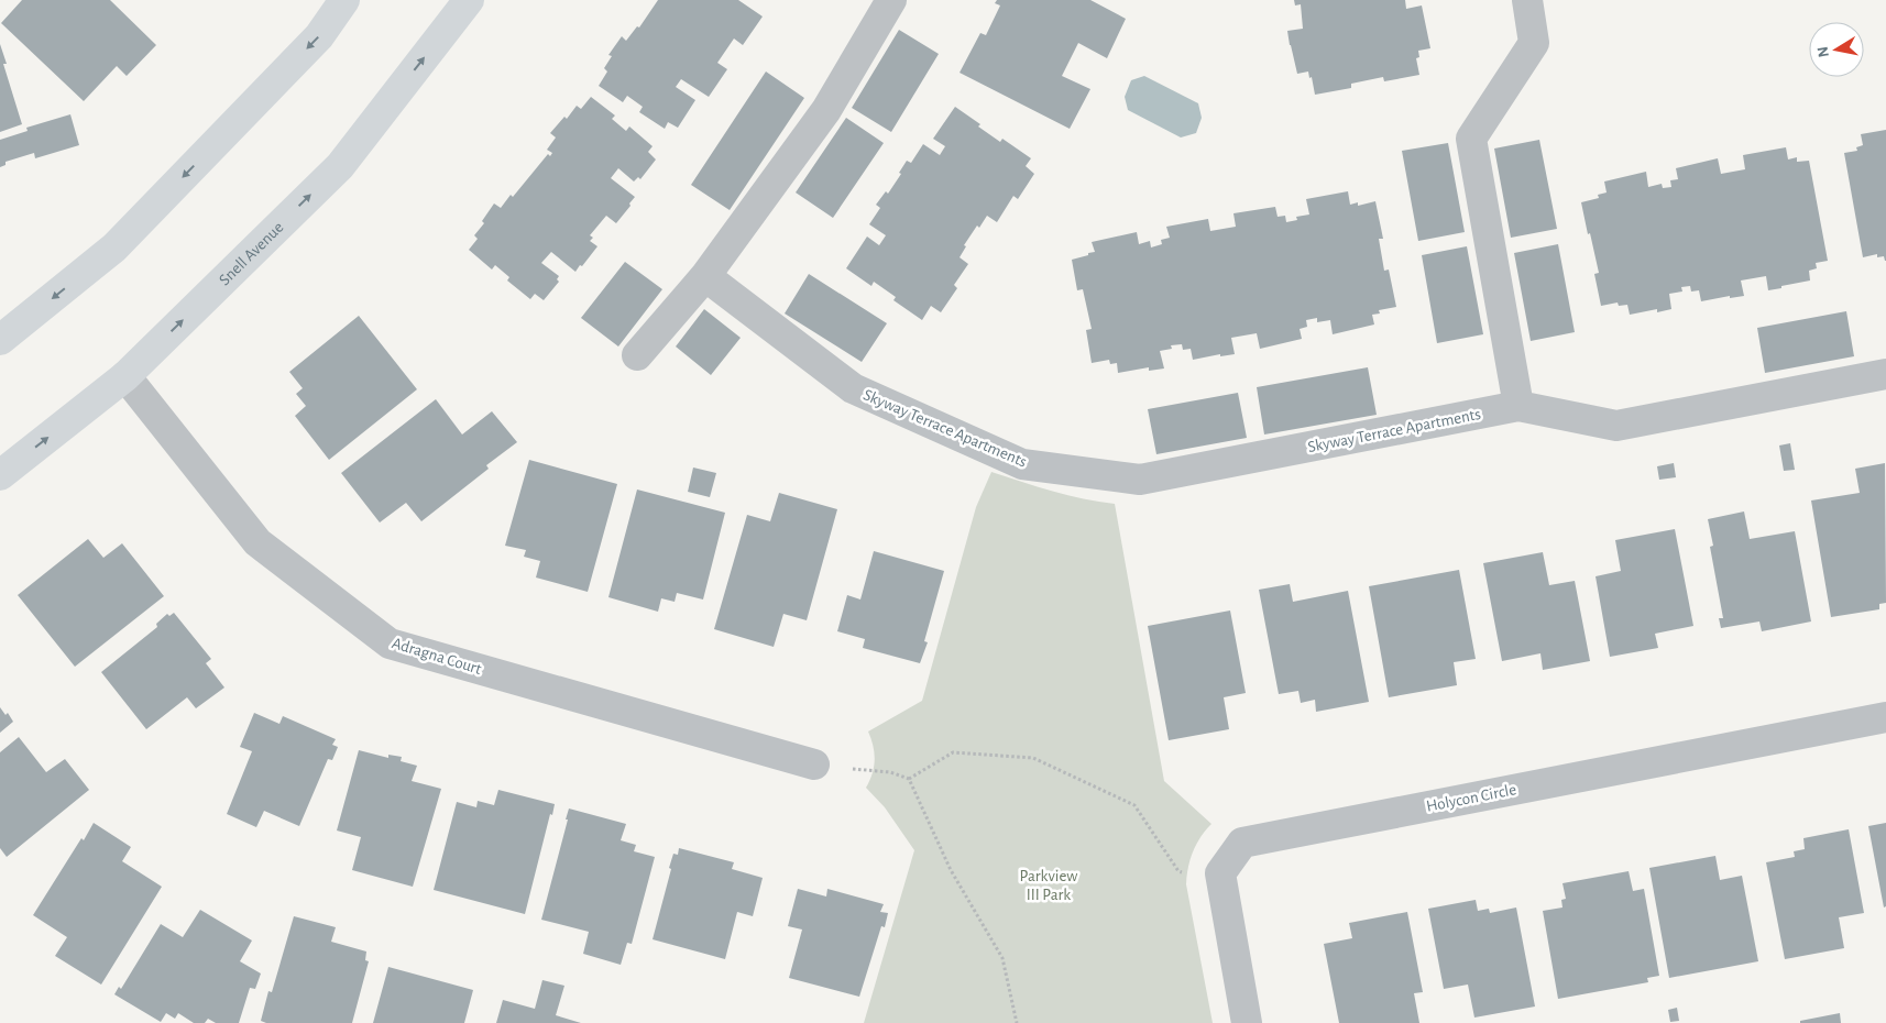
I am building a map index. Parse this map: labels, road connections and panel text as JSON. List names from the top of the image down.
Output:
{
  "streets": {
    "main road": ["Snell Avenue"],
    "street": ["Skyway Terrace Apartments", "Adragna Court", "Holycon Circle"]
  },
  "crossings": [
    ["Snell Avenue", "Adragna Court"]
  ],
  "parks": ["Parkview III Park"],
  "north": "left"
}
